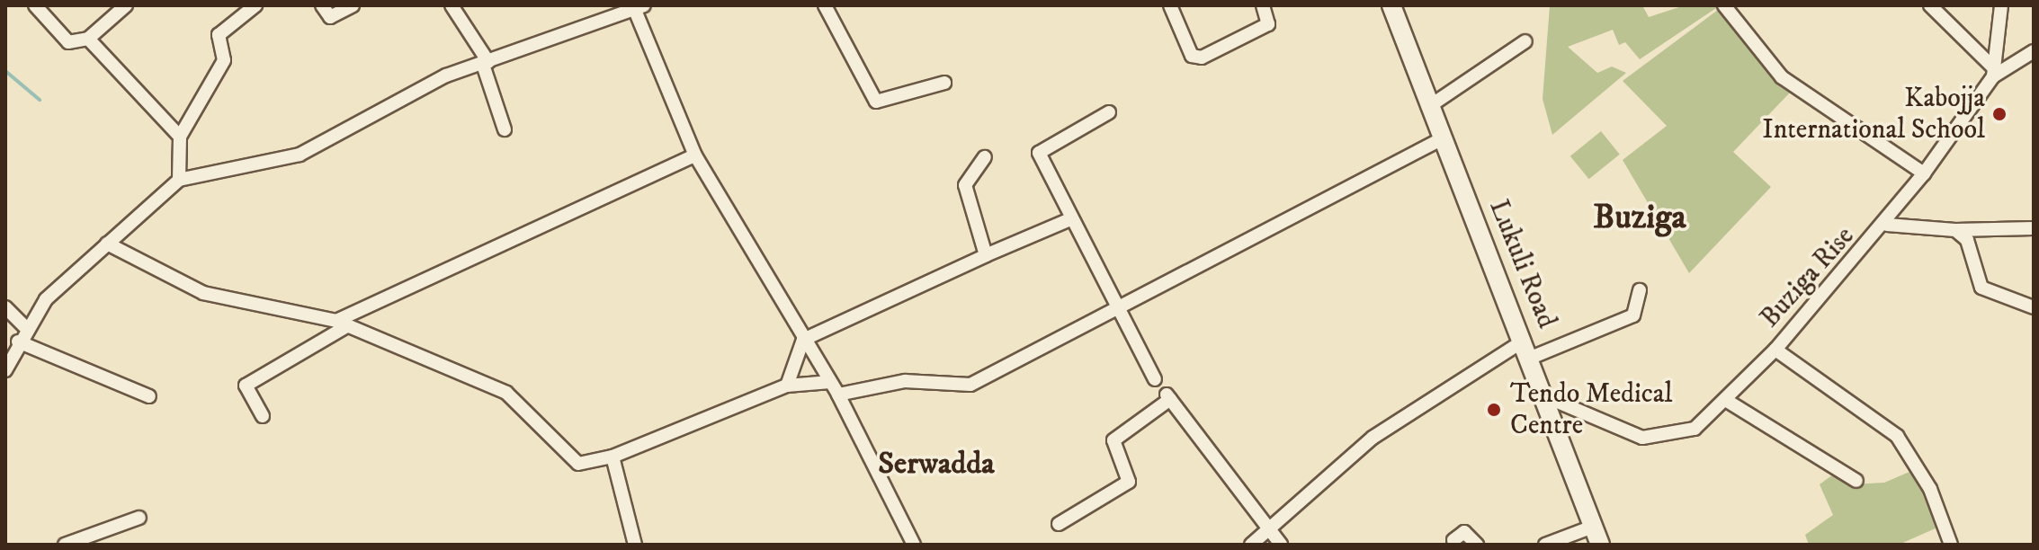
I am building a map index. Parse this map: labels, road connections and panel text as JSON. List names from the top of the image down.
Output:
{
  "streets": {
    "street": ["Lukuli Road", "Buziga Rise"]
  },
  "crossings": [
    ["Lukuli Road", "Buziga Rise"]
  ],
  "districts": ["Buziga", "Serwadda"],
  "places": ["Kabojja International School", "Tendo Medical Centre"]
}
